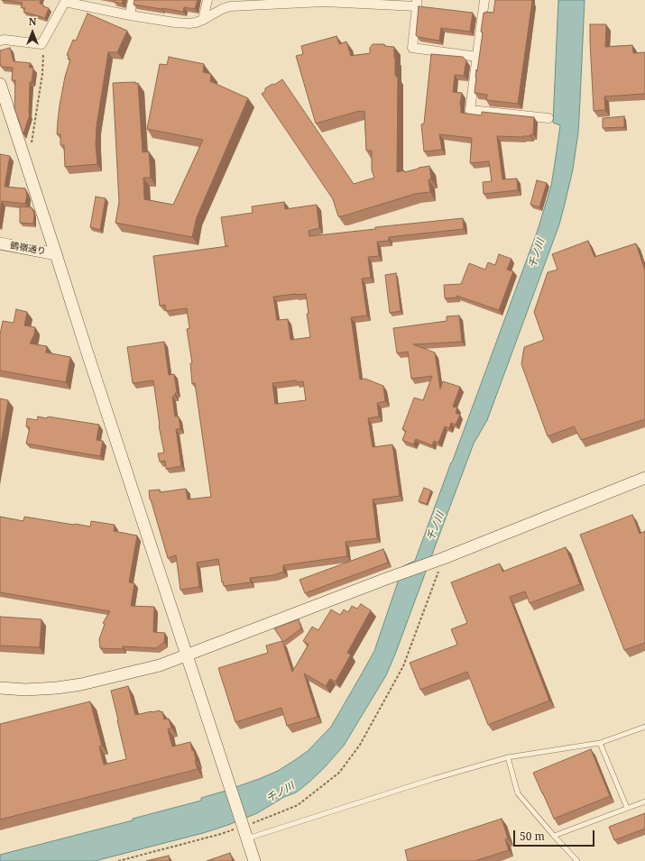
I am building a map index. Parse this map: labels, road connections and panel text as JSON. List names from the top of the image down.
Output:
{
  "streets": {
    "street": ["鶴嶺通り"]
  },
  "water": ["千ノ川"],
  "scale_bar": "50 m",
  "north": "top"
}
